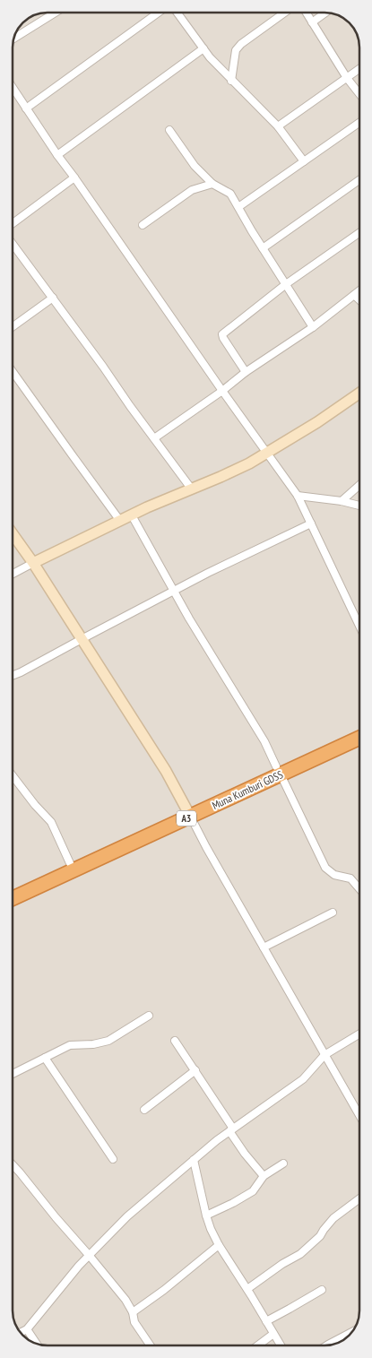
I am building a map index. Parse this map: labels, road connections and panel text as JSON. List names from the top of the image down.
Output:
{
  "streets": {
    "highway": ["Muna Kumburi GDSS", "A3"]
  }
}
